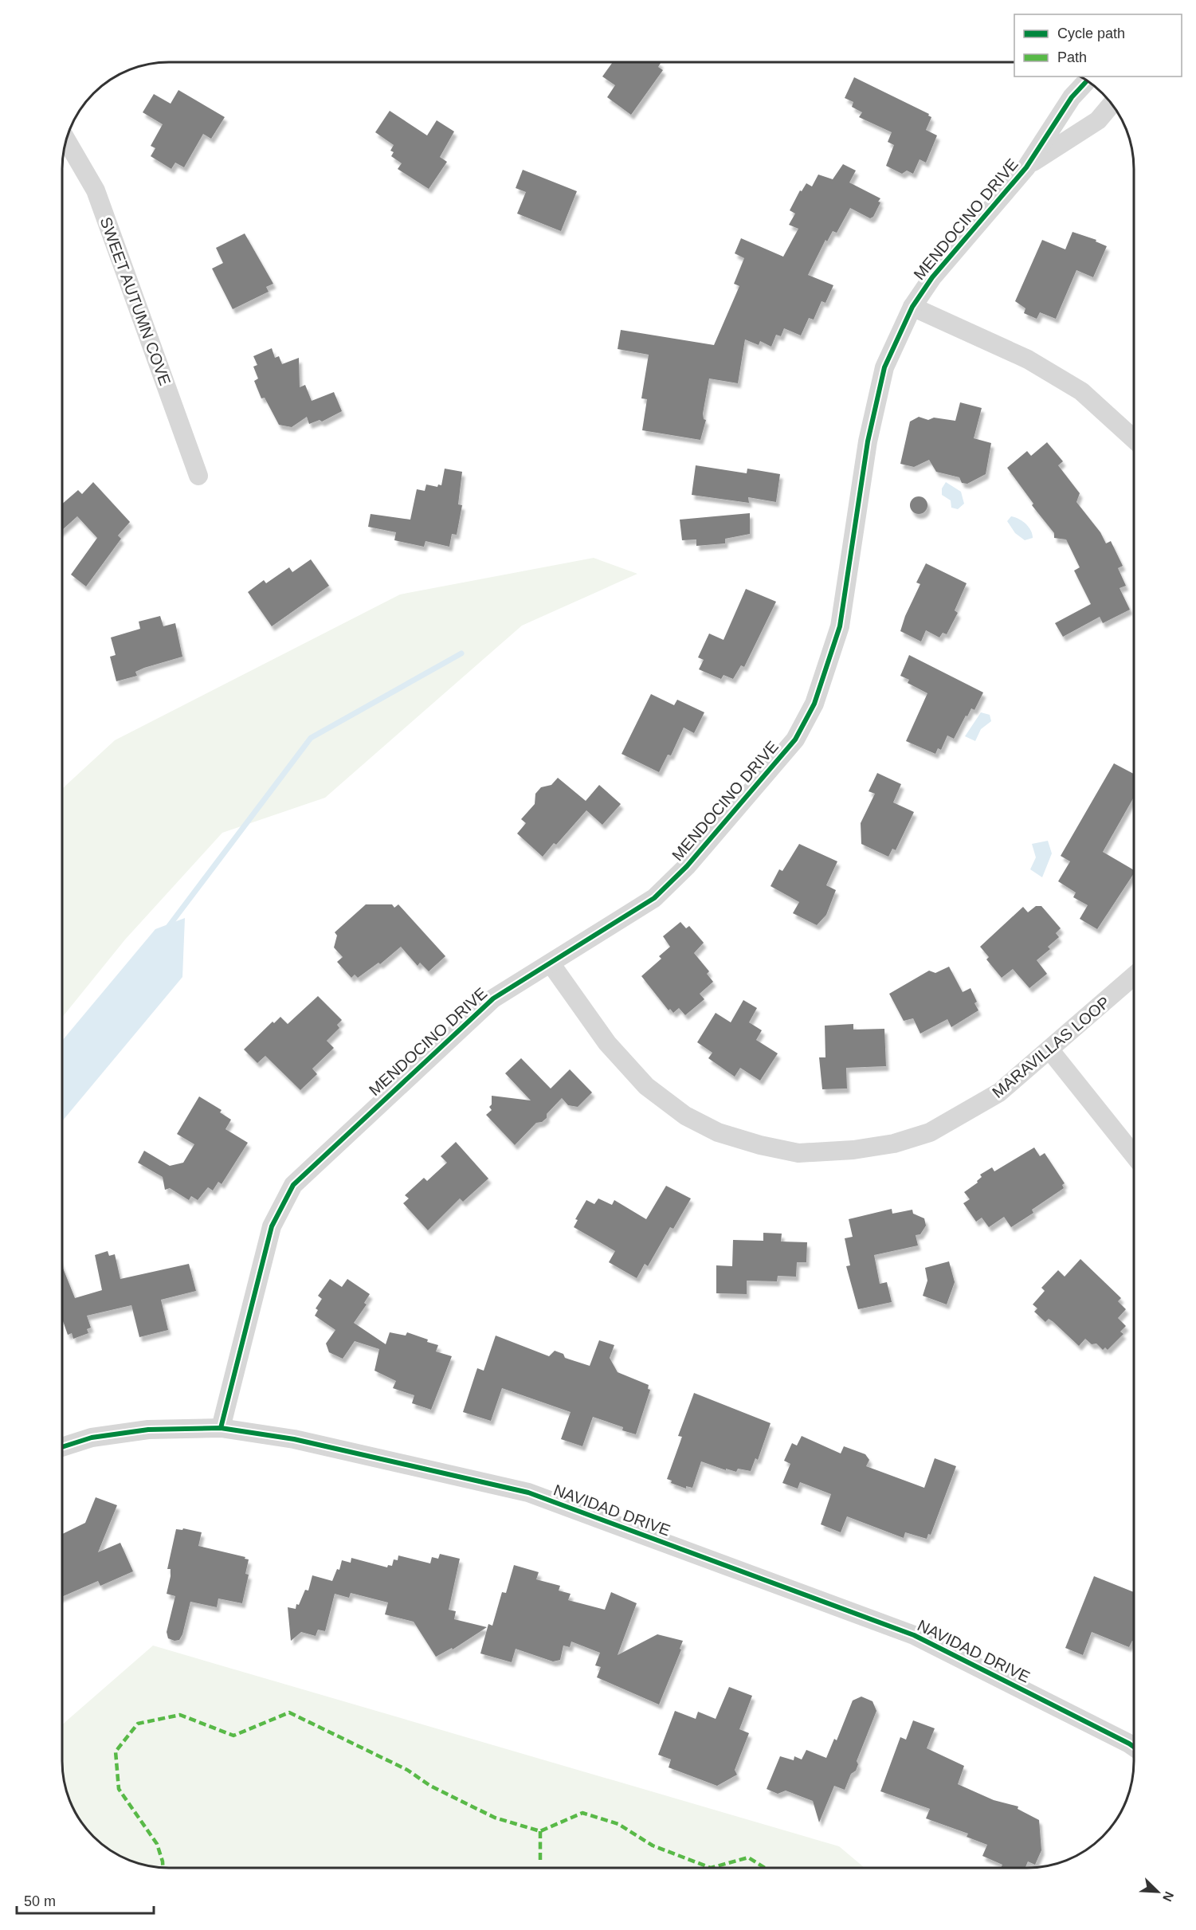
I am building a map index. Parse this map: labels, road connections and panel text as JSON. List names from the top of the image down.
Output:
{
  "streets": {
    "street": [
      "MENDOCINO DRIVE",
      "SWEET AUTUMN COVE",
      "MARAVILLAS LOOP",
      "NAVIDAD DRIVE"
    ]
  },
  "crossings": [
    ["MENDOCINO DRIVE", "MARAVILLAS LOOP"],
    ["MENDOCINO DRIVE", "NAVIDAD DRIVE"]
  ],
  "legend": ["Cycle path", "Path"],
  "scale_bar": "50 m",
  "north": "bottom right"
}
